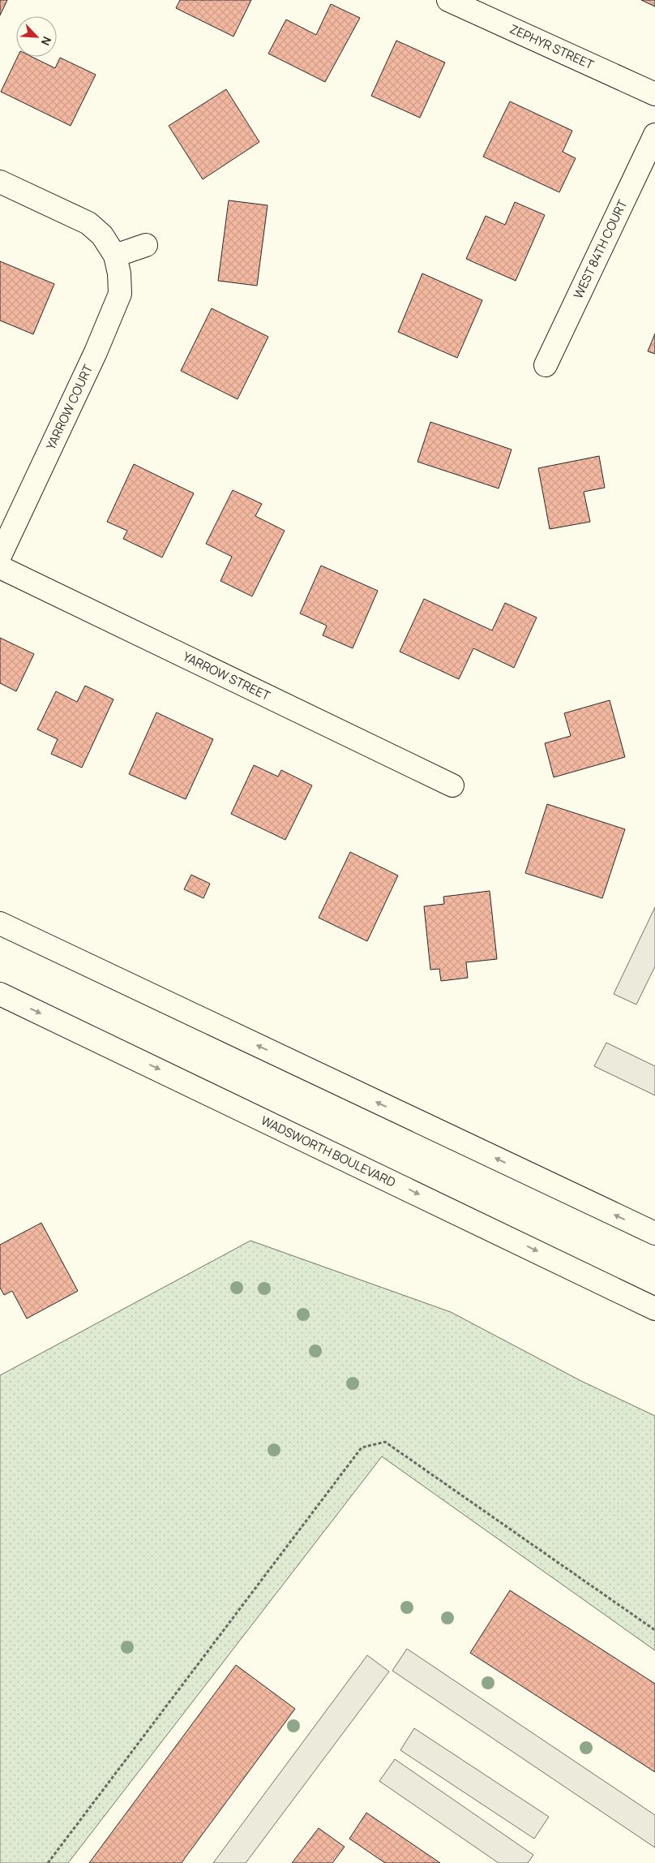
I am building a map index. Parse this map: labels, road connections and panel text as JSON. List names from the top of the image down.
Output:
{
  "streets": {
    "street": [
      "ZEPHYR STREET",
      "WEST 84TH COURT",
      "YARROW COURT",
      "YARROW STREET",
      "WADSWORTH BOULEVARD"
    ]
  },
  "north": "bottom right"
}
